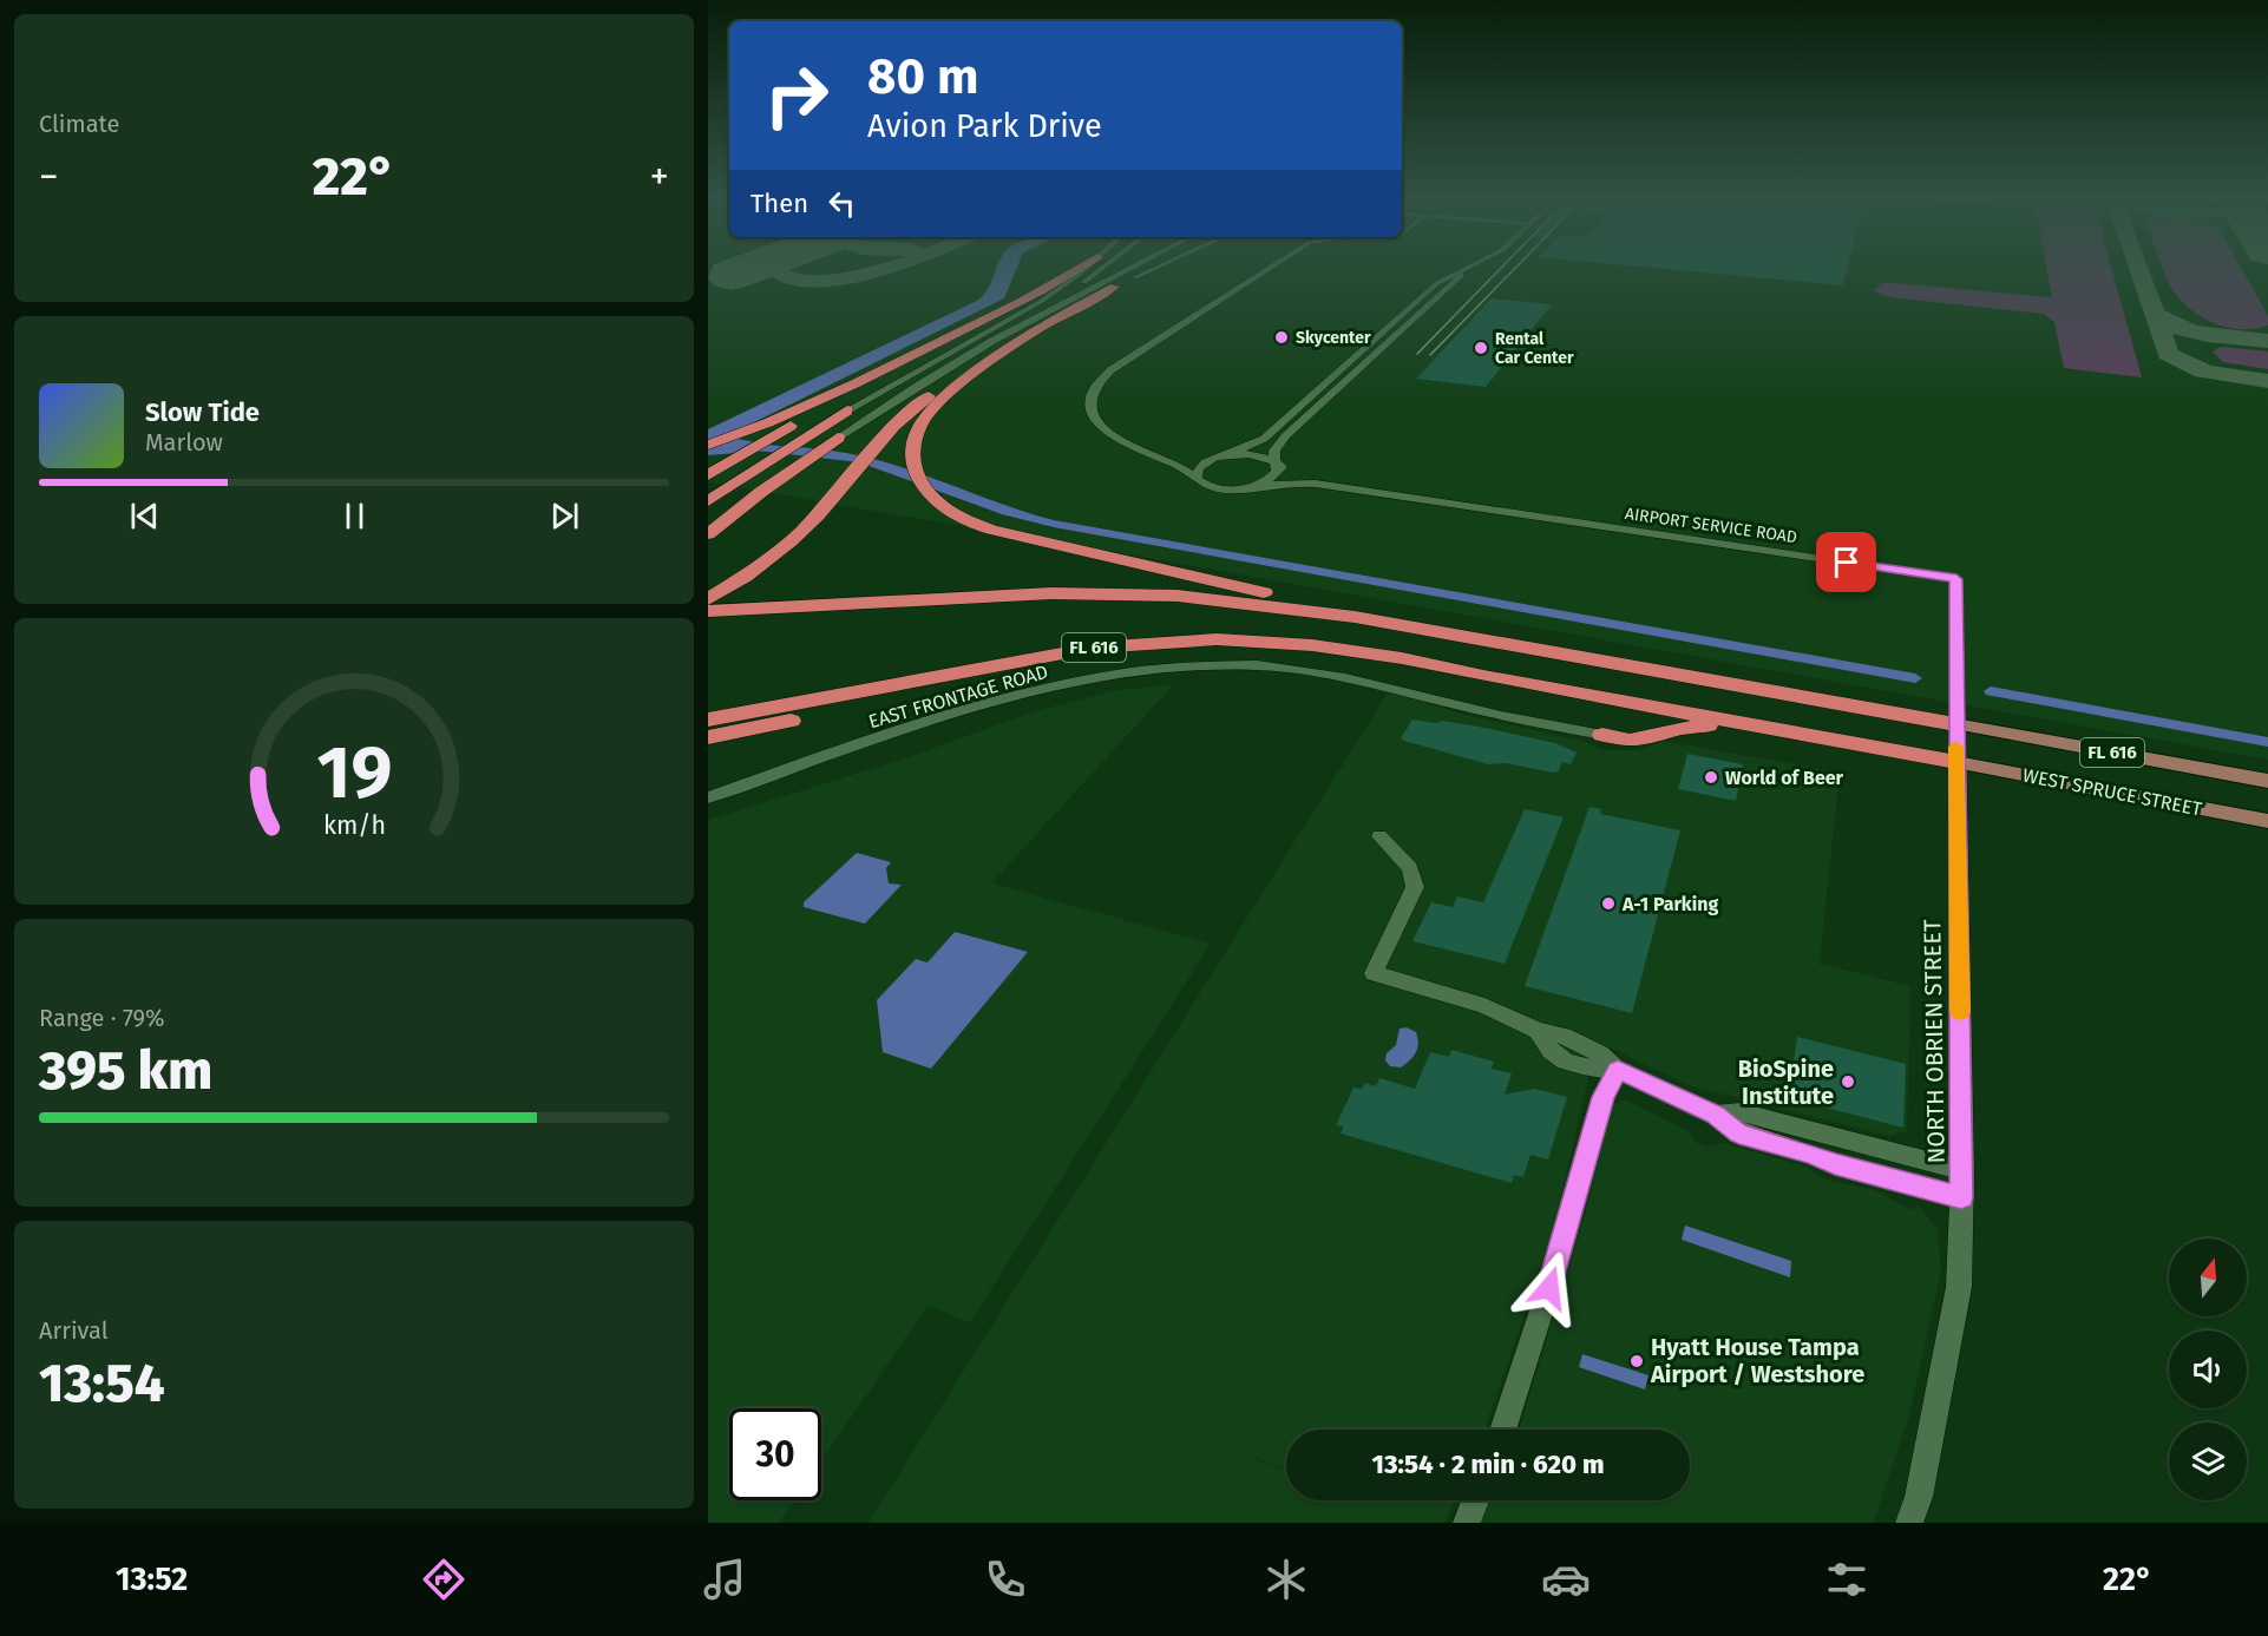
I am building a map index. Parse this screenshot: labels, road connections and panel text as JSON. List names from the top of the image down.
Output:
{
  "streets": {
    "highway": ["FL 616"],
    "main road": ["WEST SPRUCE STREET"],
    "street": ["AIRPORT SERVICE ROAD", "EAST FRONTAGE ROAD", "NORTH OBRIEN STREET"]
  },
  "crossings": [
    ["AIRPORT SERVICE ROAD", "FL 616"],
    ["AIRPORT SERVICE ROAD", "WEST SPRUCE STREET"],
    ["AIRPORT SERVICE ROAD", "NORTH OBRIEN STREET"],
    ["FL 616", "WEST SPRUCE STREET"],
    ["FL 616", "NORTH OBRIEN STREET"],
    ["WEST SPRUCE STREET", "NORTH OBRIEN STREET"]
  ],
  "places": [
    "Skycenter",
    "Rental Car Center",
    "World of Beer",
    "A-1 Parking",
    "BioSpine Institute",
    "Hyatt House Tampa Airport / Westshore"
  ],
  "north": "top",
  "page": {
    "tile": [
      "Climate",
      ["Range · 79%", "395 km"],
      ["Arrival", "13:54"]
    ],
    "turn": ["80 m", "Avion Park Drive"],
    "heat": ["−", "22°", "+"],
    "then": "Then",
    "song": ["Slow Tide", "Marlow"],
    "limit": "30",
    "trip": "13:54 · 2 min · 620 m",
    "tabs": ["13:52", "22°"],
    "gauge": ["19", "km/h"]
  }
}
